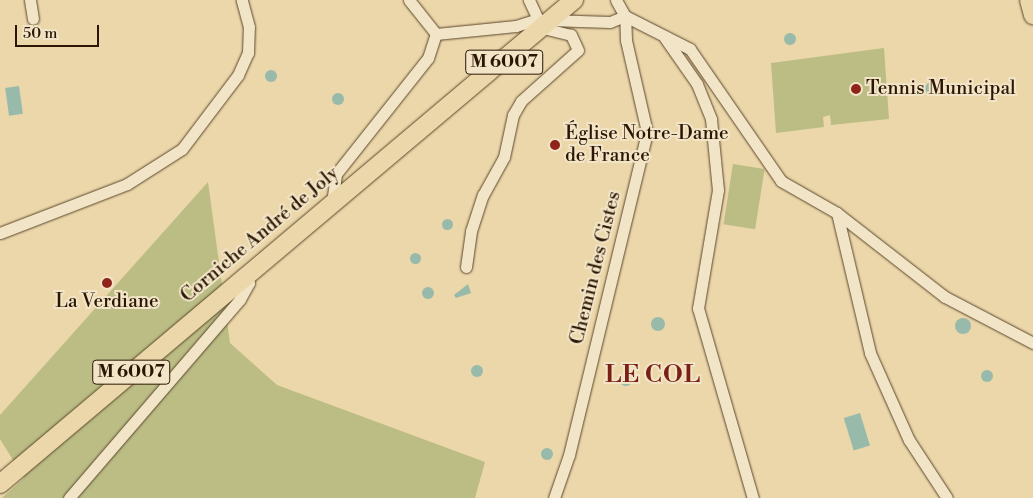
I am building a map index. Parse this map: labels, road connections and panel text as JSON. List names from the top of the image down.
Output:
{
  "streets": {
    "main road": ["M 6007", "Corniche André de Joly"],
    "street": ["Chemin des Cistes"]
  },
  "crossings": [
    ["M 6007", "Corniche André de Joly"]
  ],
  "districts": ["LE COL"],
  "places": ["Tennis Municipal", "Église Notre-Dame de France", "La Verdiane"],
  "scale_bar": "50 m"
}
